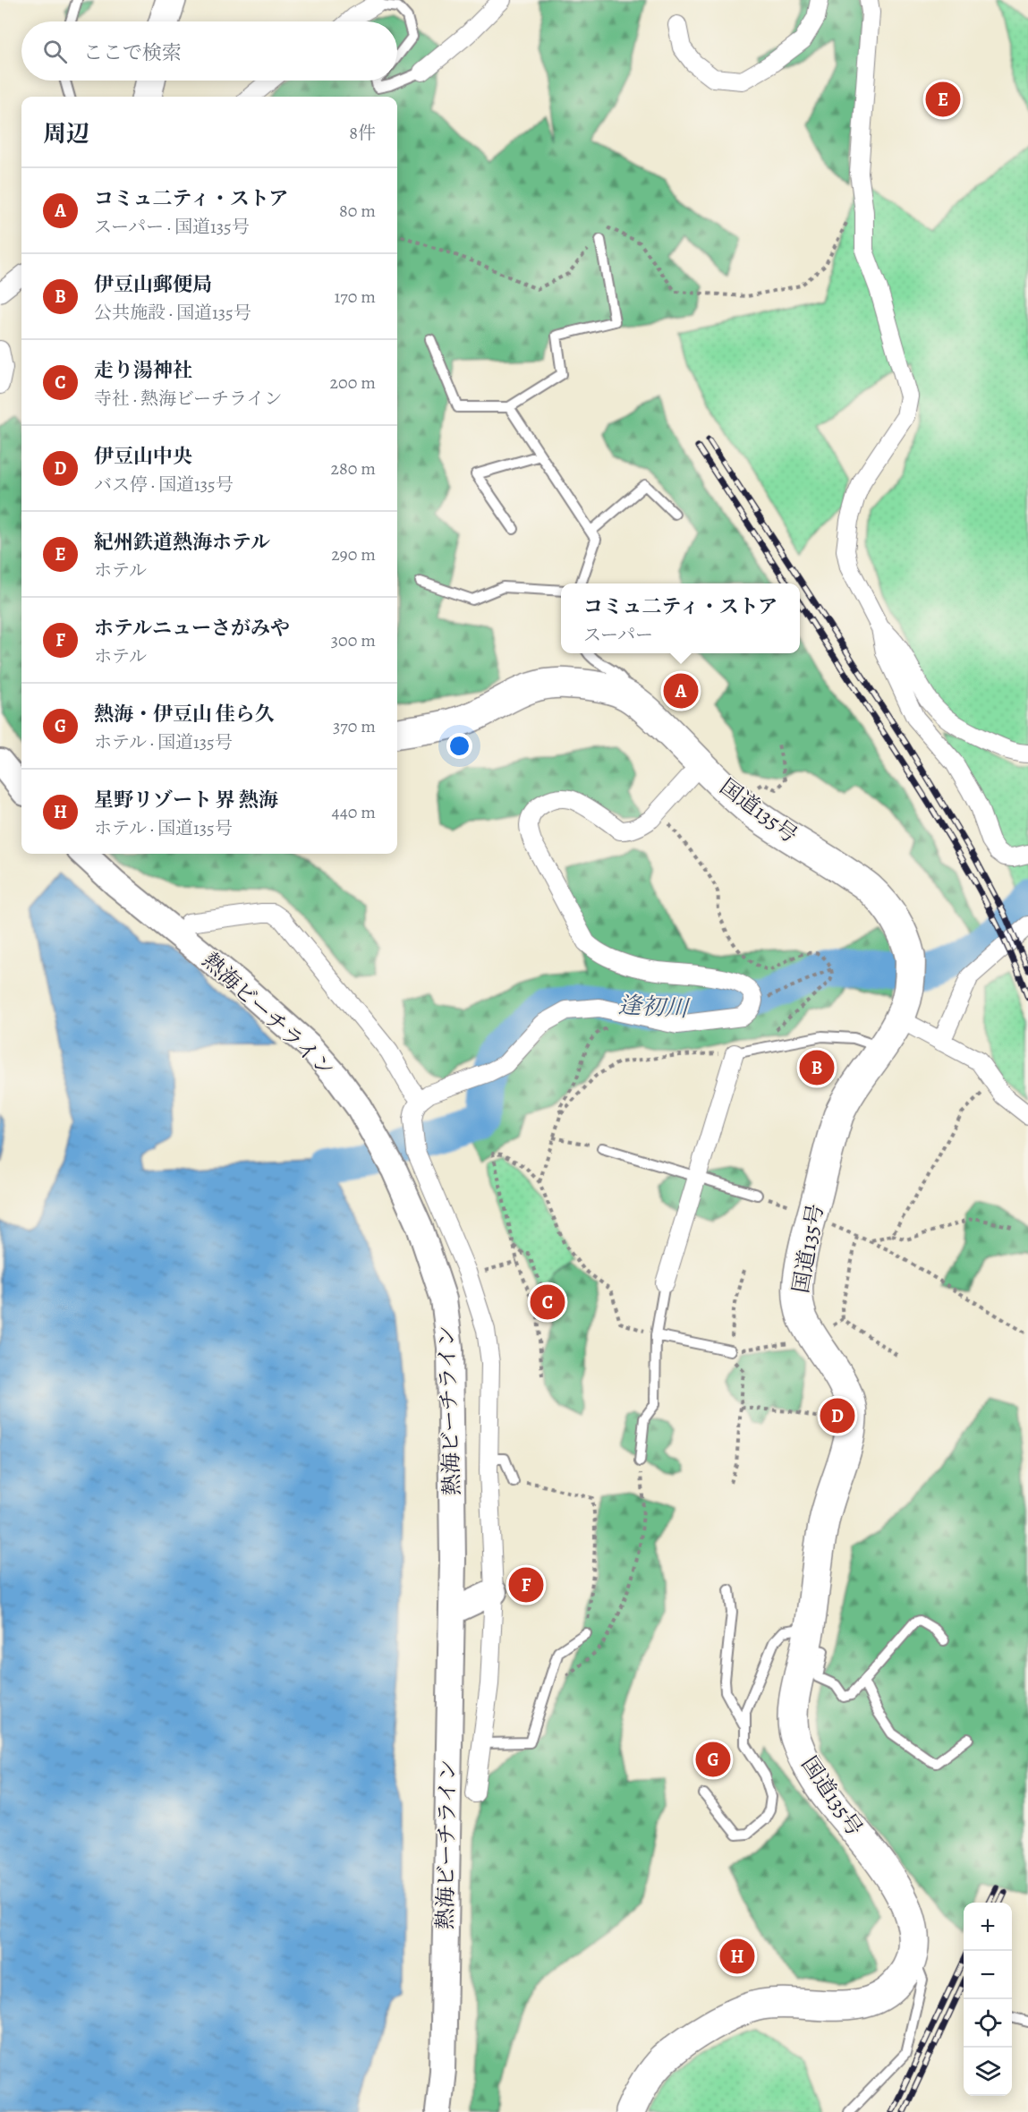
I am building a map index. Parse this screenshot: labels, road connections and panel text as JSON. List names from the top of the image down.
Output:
{
  "streets": {
    "highway": ["国道135号"],
    "street": ["熱海ビーチライン"]
  },
  "water": ["逢初川"],
  "page": {
    "search": "ここで検索",
    "pins": [
      "E",
      "A",
      "B",
      "C",
      "D",
      "F",
      "G",
      "H"
    ],
    "heading": ["周辺", "8件"],
    "list": [
      {
        "mark": "A",
        "name": "コミュ二ティ・ストア",
        "note": "スーパー · 国道135号",
        "value": "80 m"
      },
      {
        "mark": "B",
        "name": "伊豆山郵便局",
        "note": "公共施設 · 国道135号",
        "value": "170 m"
      },
      {
        "mark": "C",
        "name": "走り湯神社",
        "note": "寺社 · 熱海ビーチライン",
        "value": "200 m"
      },
      {
        "mark": "D",
        "name": "伊豆山中央",
        "note": "バス停 · 国道135号",
        "value": "280 m"
      },
      {
        "mark": "E",
        "name": "紀州鉄道熱海ホテル",
        "note": "ホテル",
        "value": "290 m"
      },
      {
        "mark": "F",
        "name": "ホテルニューさがみや",
        "note": "ホテル",
        "value": "300 m"
      },
      {
        "mark": "G",
        "name": "熱海・伊豆山 佳ら久",
        "note": "ホテル · 国道135号",
        "value": "370 m"
      },
      {
        "mark": "H",
        "name": "星野リゾート 界 熱海",
        "note": "ホテル · 国道135号",
        "value": "440 m"
      }
    ],
    "popup": ["コミュ二ティ・ストア", "スーパー"],
    "map_buttons": ["+", "−"]
  }
}
